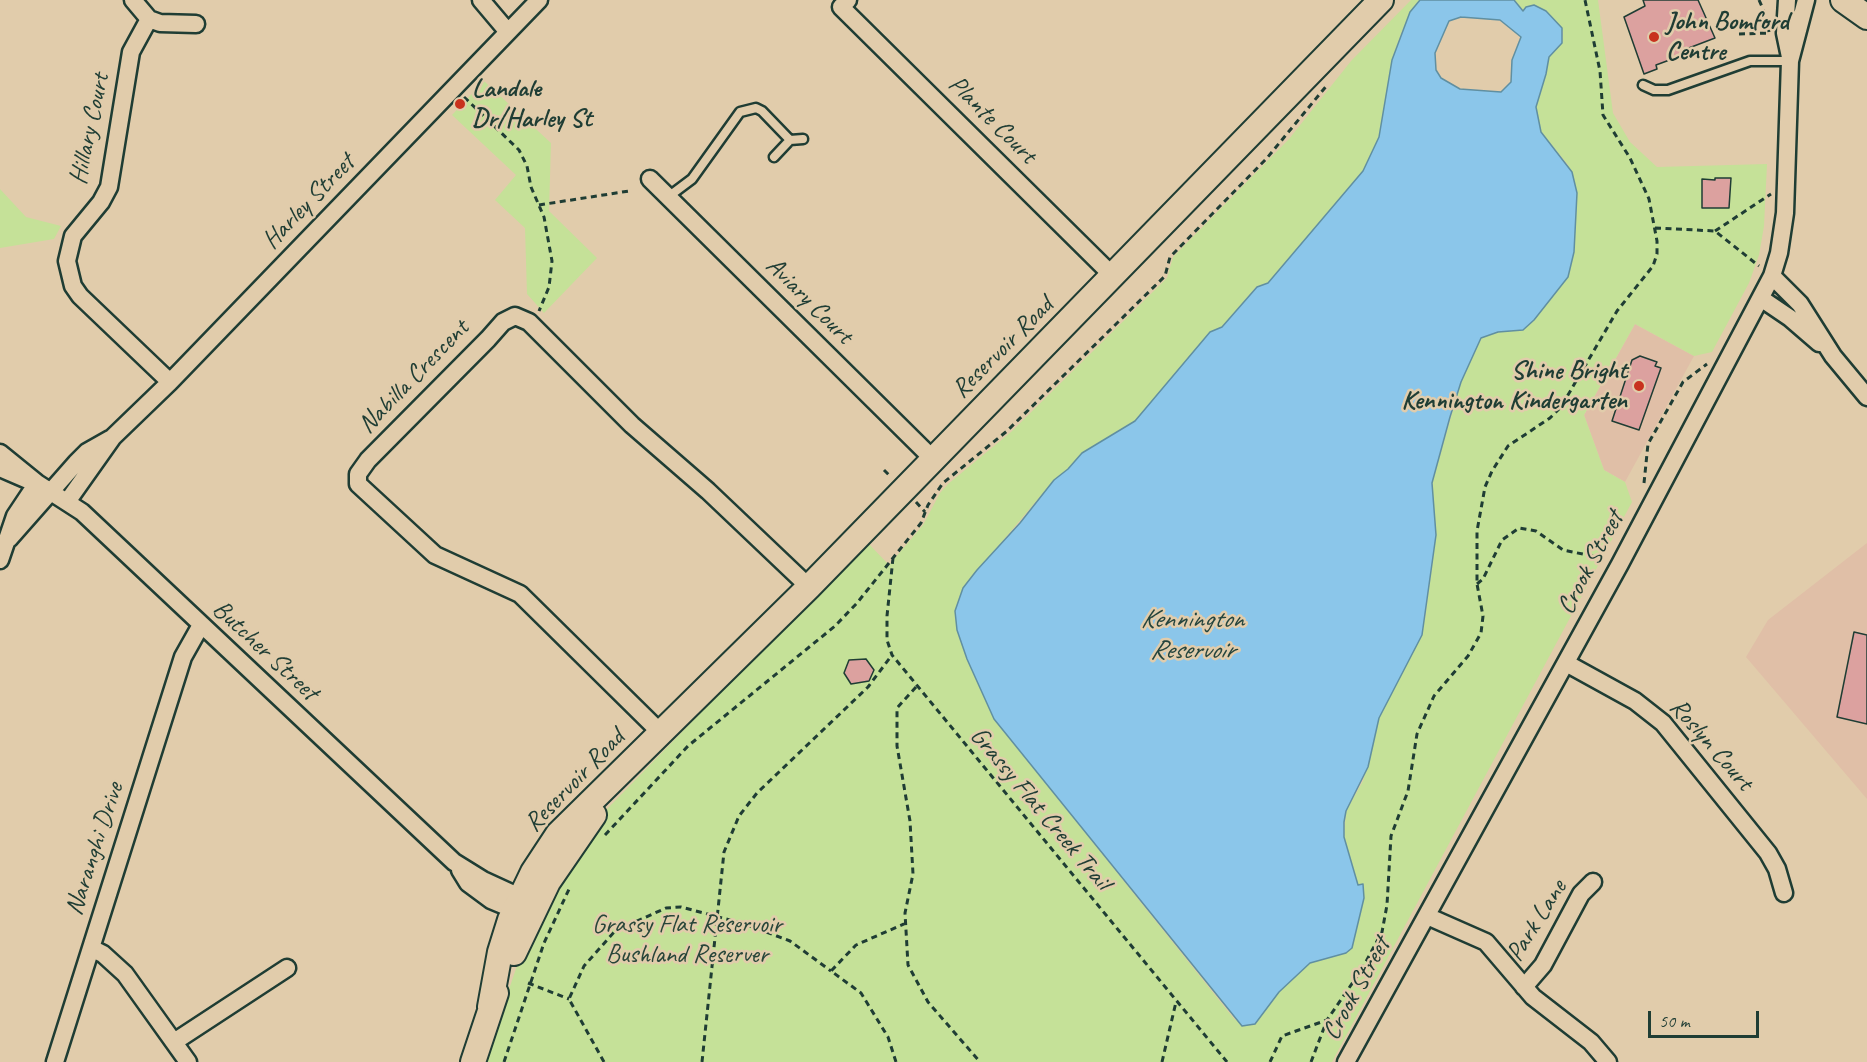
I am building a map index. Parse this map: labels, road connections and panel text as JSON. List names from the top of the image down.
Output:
{
  "streets": {
    "main road": ["Reservoir Road"],
    "street": [
      "Plante Court",
      "Hillary Court",
      "Harley Street",
      "Aviary Court",
      "Nabilla Crescent",
      "Crook Street",
      "Butcher Street",
      "Roslyn Court",
      "Naranghi Drive",
      "Park Lane"
    ],
    "path": ["Grassy Flat Creek Trail"]
  },
  "crossings": [
    ["Plante Court", "Reservoir Road"],
    ["Hillary Court", "Harley Street"],
    ["Harley Street", "Butcher Street"],
    ["Aviary Court", "Reservoir Road"],
    ["Reservoir Road", "Nabilla Crescent"],
    ["Reservoir Road", "Butcher Street"],
    ["Crook Street", "Roslyn Court"],
    ["Butcher Street", "Naranghi Drive"]
  ],
  "water": ["Kennington Reservoir"],
  "parks": ["Grassy Flat Reservoir Bushland Reserver"],
  "places": ["John Bomford Centre", "Landale Dr/Harley St", "Shine Bright Kennington Kindergarten"],
  "scale_bar": "50 m"
}
